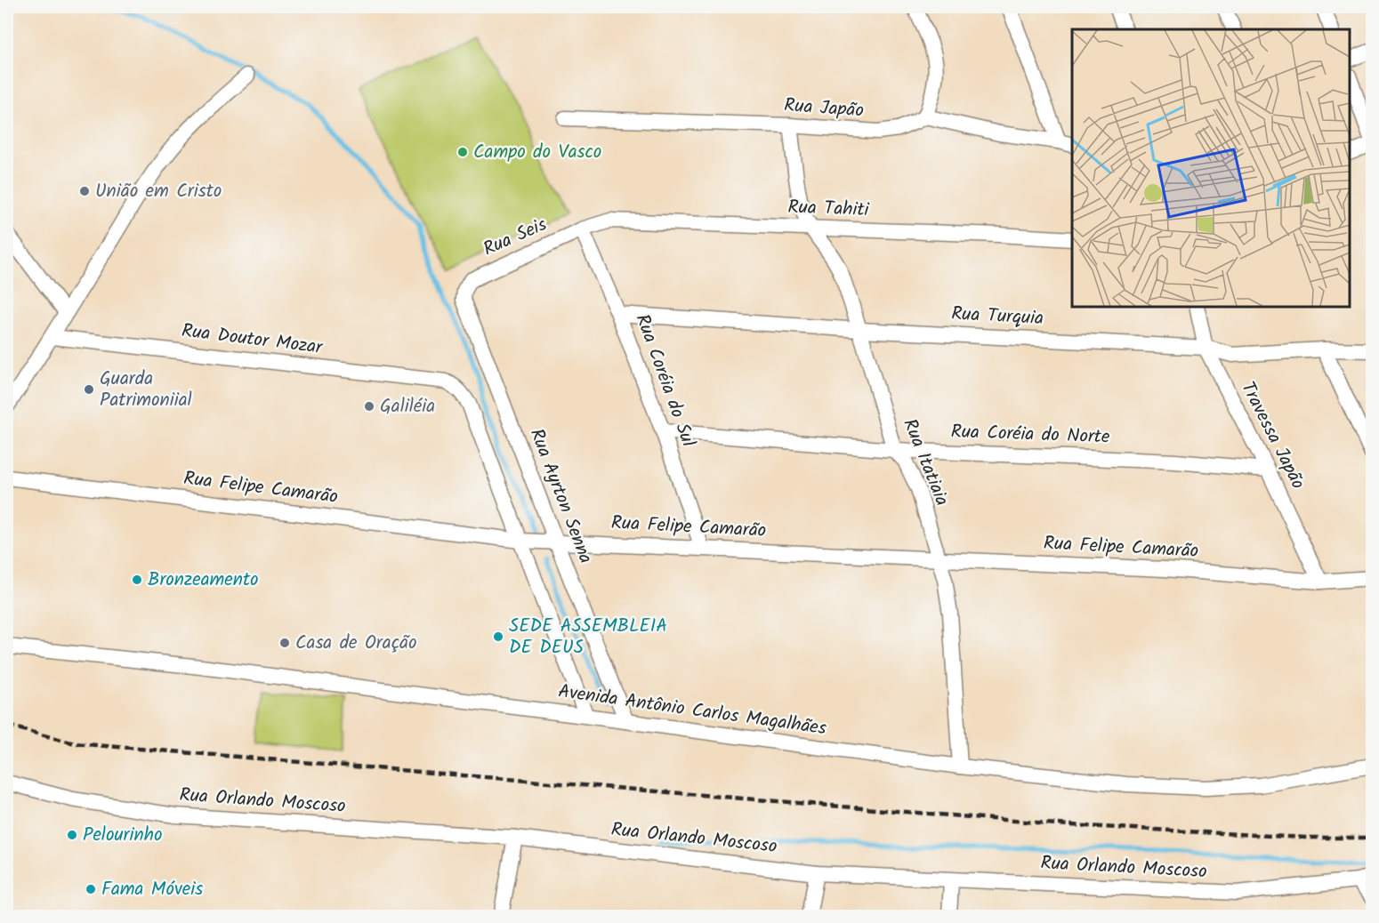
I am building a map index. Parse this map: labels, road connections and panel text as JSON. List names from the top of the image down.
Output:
{
  "streets": {
    "street": [
      "Rua Japão",
      "Rua Tahiti",
      "Rua Seis",
      "Rua Turquia",
      "Rua Doutor Mozar",
      "Rua Coréia do Sul",
      "Rua Coréia do Norte",
      "Travessa Japão",
      "Rua Itatiaia",
      "Rua Felipe Camarão",
      "Rua Ayrton Senna",
      "Avenida Antônio Carlos Magalhães",
      "Rua Orlando Moscoso"
    ]
  },
  "crossings": [
    ["Rua Japão", "Rua Itatiaia"],
    ["Rua Tahiti", "Rua Seis"],
    ["Rua Tahiti", "Rua Coréia do Sul"],
    ["Rua Tahiti", "Rua Itatiaia"],
    ["Rua Seis", "Rua Coréia do Sul"],
    ["Rua Seis", "Rua Ayrton Senna"],
    ["Rua Turquia", "Rua Coréia do Sul"],
    ["Rua Turquia", "Travessa Japão"],
    ["Rua Turquia", "Rua Itatiaia"],
    ["Rua Doutor Mozar", "Rua Felipe Camarão"],
    ["Rua Coréia do Sul", "Rua Coréia do Norte"],
    ["Rua Coréia do Sul", "Rua Felipe Camarão"],
    ["Rua Coréia do Norte", "Travessa Japão"],
    ["Rua Coréia do Norte", "Rua Itatiaia"],
    ["Travessa Japão", "Rua Felipe Camarão"],
    ["Rua Itatiaia", "Rua Felipe Camarão"],
    ["Rua Itatiaia", "Avenida Antônio Carlos Magalhães"],
    ["Rua Felipe Camarão", "Rua Ayrton Senna"],
    ["Rua Ayrton Senna", "Avenida Antônio Carlos Magalhães"]
  ],
  "places": [
    "Campo do Vasco",
    "União em Cristo",
    "Guarda Patrimoniial",
    "Galiléia",
    "Bronzeamento",
    "SEDE ASSEMBLEIA DE DEUS",
    "Casa de Oração",
    "Pelourinho",
    "Fama Móveis"
  ]
}
